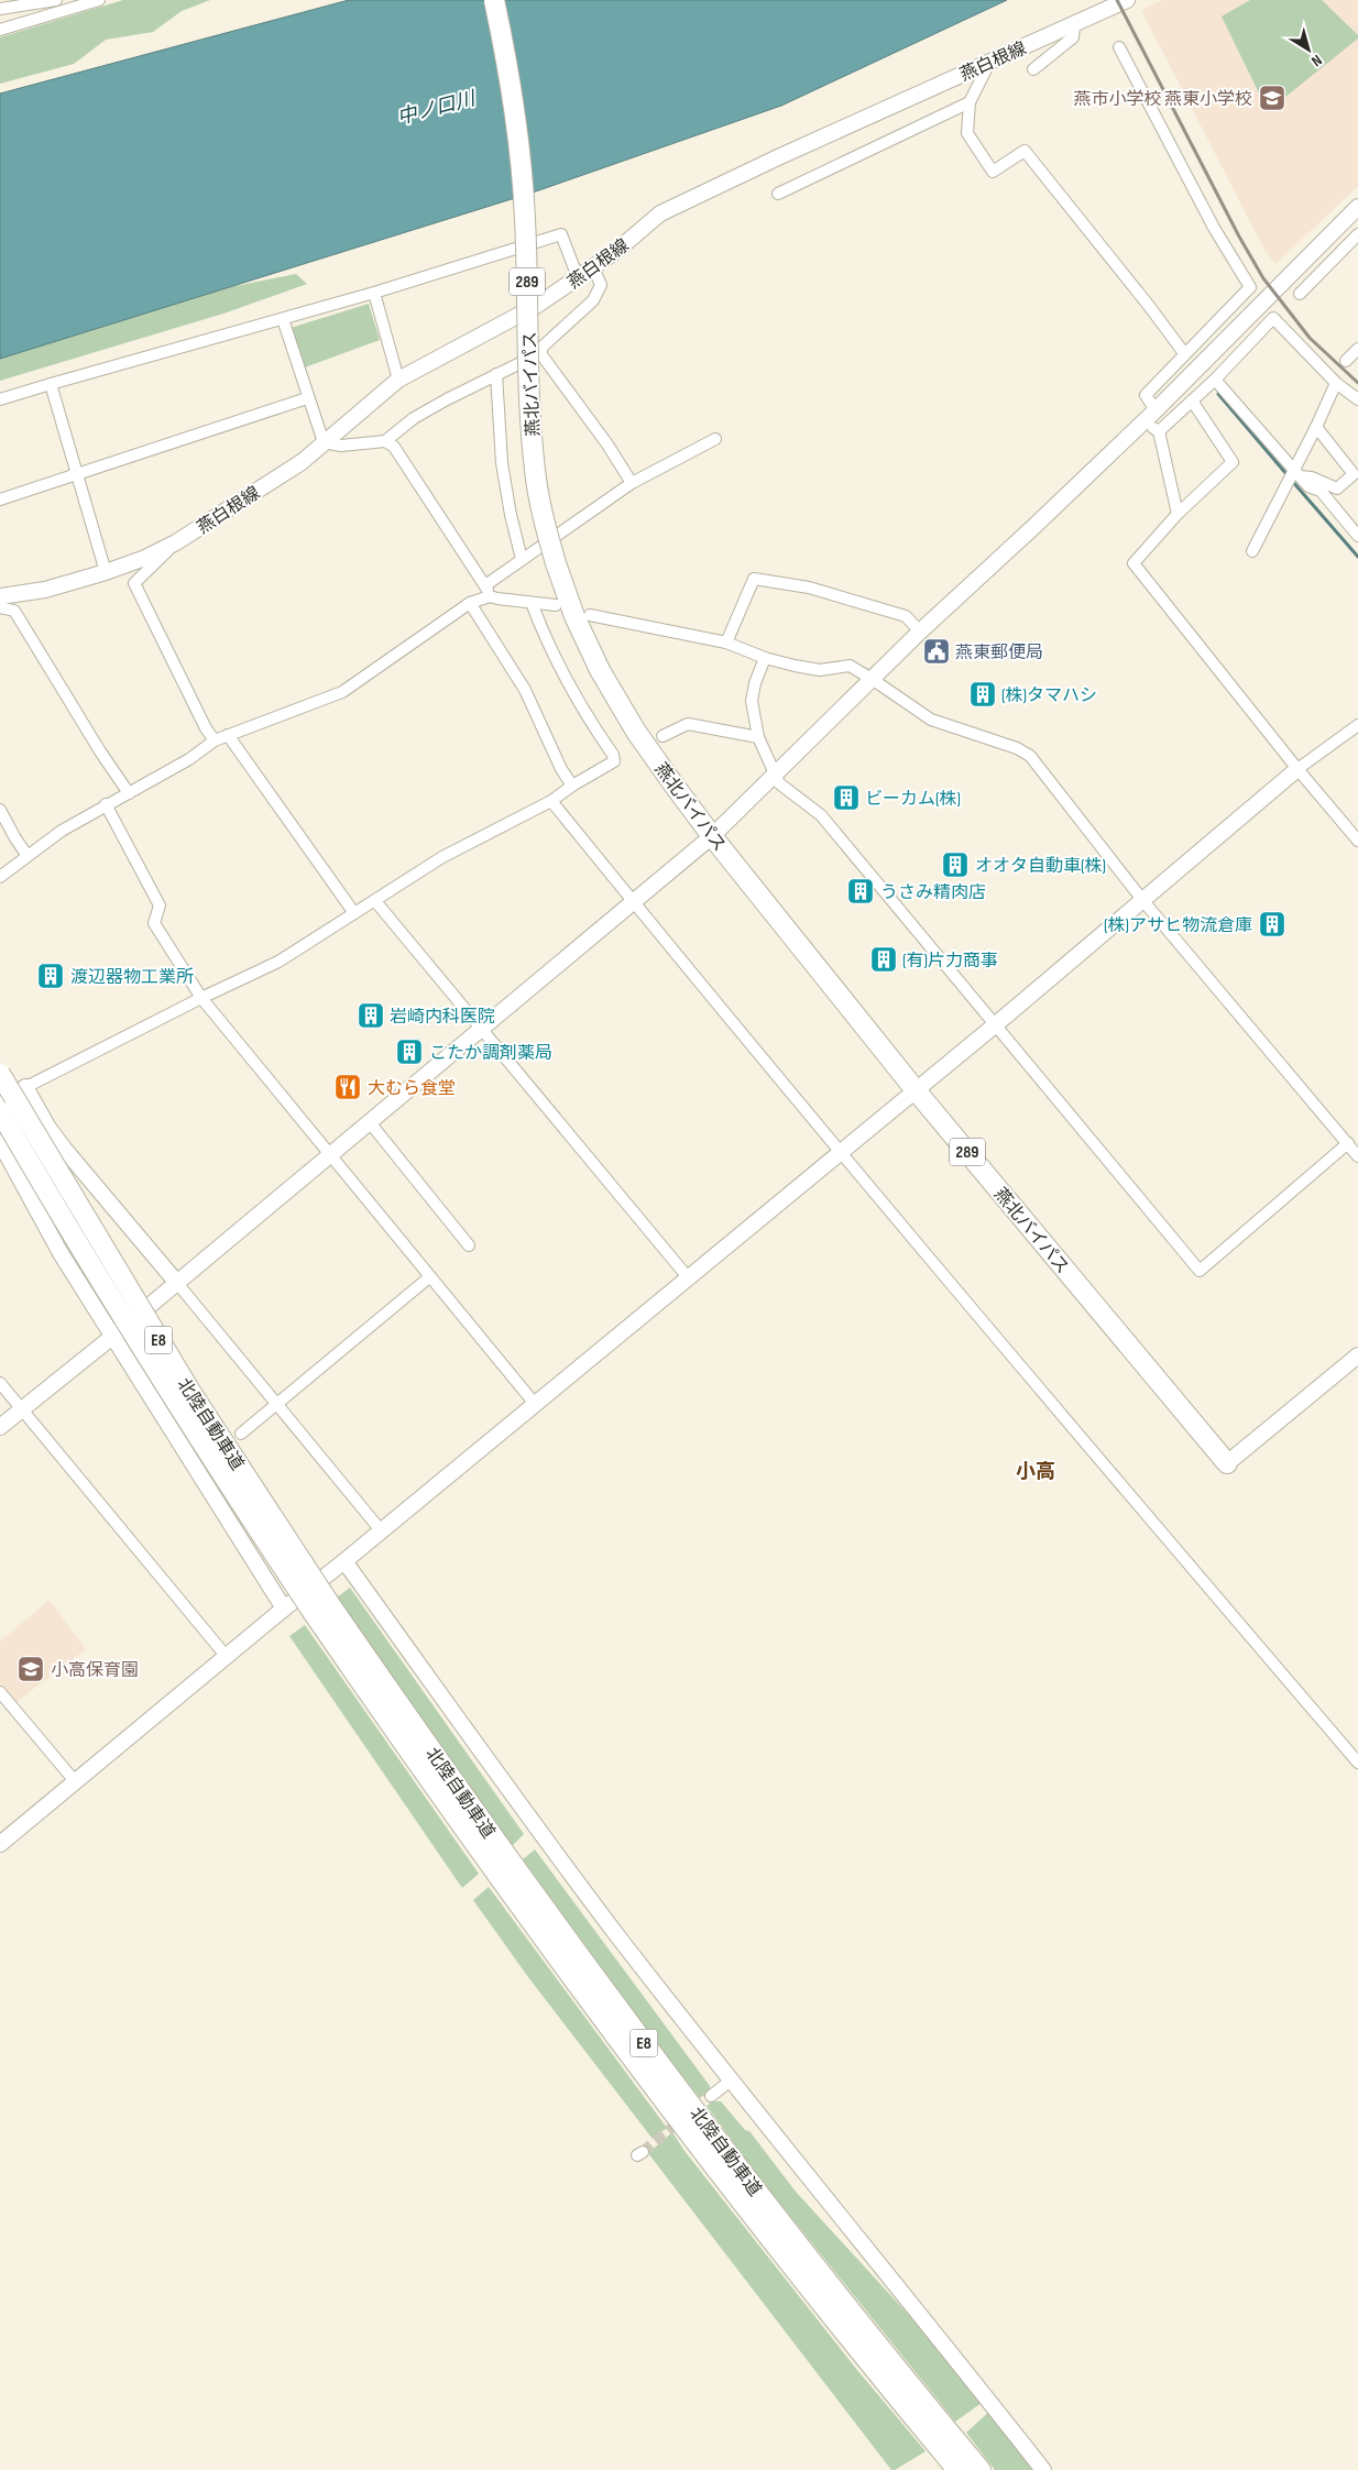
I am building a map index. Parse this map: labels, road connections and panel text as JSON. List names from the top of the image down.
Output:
{
  "streets": {
    "highway": [
      "289",
      "燕北バイパス",
      "E8",
      "北陸自動車道"
    ],
    "street": ["燕白根線"]
  },
  "districts": ["小高"],
  "water": ["中ノ口川"],
  "places": {
    "school or university": ["燕市小学校 燕東小学校", "小高保育園"],
    "public building": ["燕東郵便局"],
    "building": [
      "(株)タマハシ",
      "ビーカム(株)",
      "オオタ自動車(株)",
      "うさみ精肉店",
      "(株)アサヒ物流倉庫",
      "(有)片力商事",
      "渡辺器物工業所",
      "岩崎内科医院",
      "こたか調剤薬局"
    ],
    "restaurant": ["大むら食堂"]
  },
  "north": "bottom right"
}
